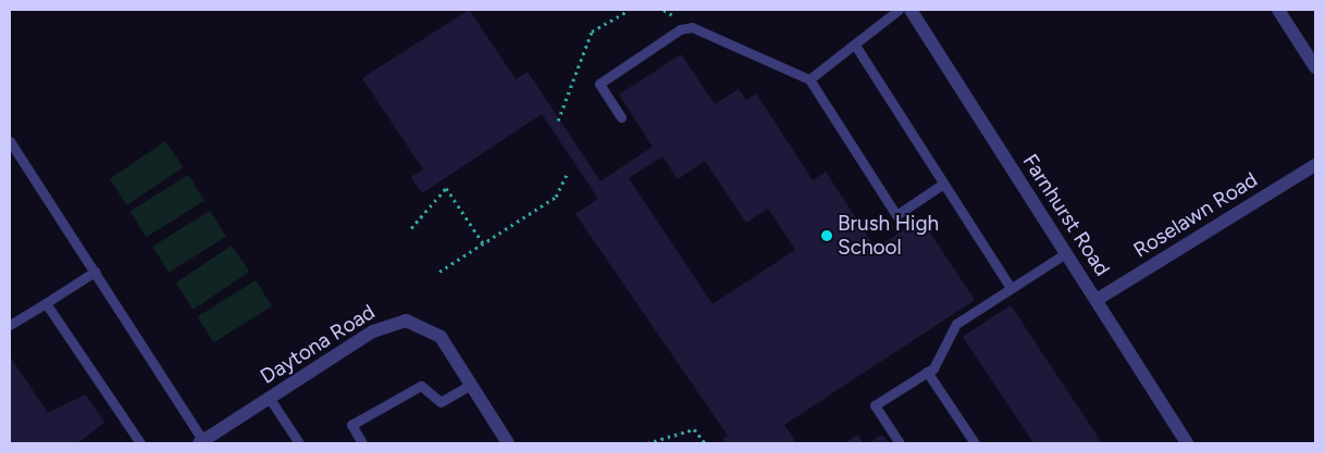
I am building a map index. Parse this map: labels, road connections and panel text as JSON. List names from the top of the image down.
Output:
{
  "streets": {
    "street": ["Farnhurst Road", "Roselawn Road", "Daytona Road"]
  },
  "crossings": [
    ["Farnhurst Road", "Roselawn Road"]
  ],
  "places": ["Brush High School"]
}
